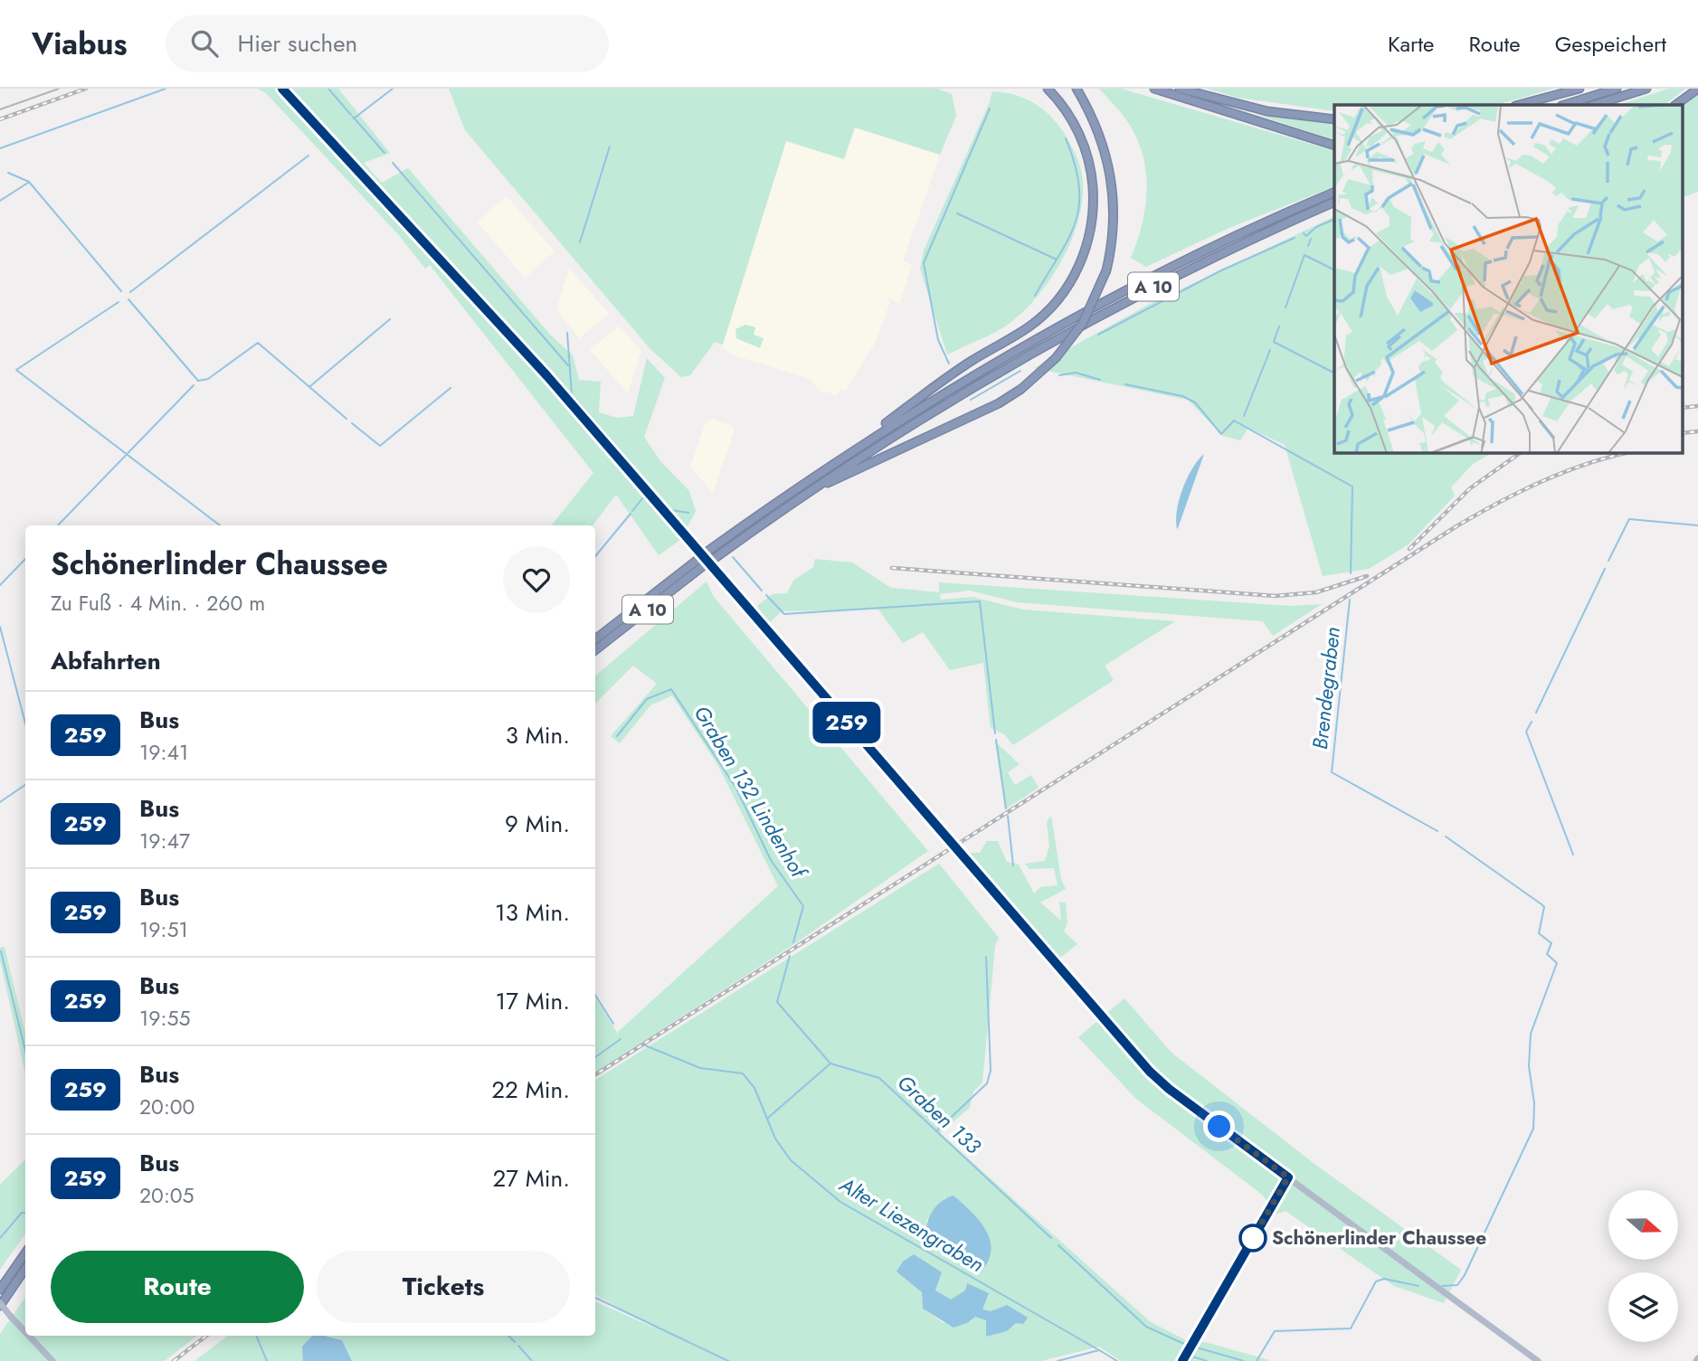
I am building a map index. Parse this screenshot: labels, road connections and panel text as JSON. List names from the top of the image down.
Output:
{
  "streets": {
    "highway": ["A 10"]
  },
  "water": [
    "Brendegraben",
    "Graben 132 Lindenhof",
    "Graben 133",
    "Alter Liezengraben"
  ],
  "places": ["Schönerlinder Chaussee"],
  "lines": ["bus line 259"],
  "north": "right",
  "page": {
    "header": "Viabus",
    "search": "Hier suchen",
    "nav": ["Karte", "Route", "Gespeichert"],
    "on_map": "259",
    "heading": [
      ["Schönerlinder Chaussee", "Zu Fuß · 4 Min. · 260 m"],
      "Abfahrten"
    ],
    "list": [
      {
        "mark": "259",
        "name": "Bus",
        "note": "19:41",
        "value": "3 Min."
      },
      {
        "mark": "259",
        "name": "Bus",
        "note": "19:47",
        "value": "9 Min."
      },
      {
        "mark": "259",
        "name": "Bus",
        "note": "19:51",
        "value": "13 Min."
      },
      {
        "mark": "259",
        "name": "Bus",
        "note": "19:55",
        "value": "17 Min."
      },
      {
        "mark": "259",
        "name": "Bus",
        "note": "20:00",
        "value": "22 Min."
      },
      {
        "mark": "259",
        "name": "Bus",
        "note": "20:05",
        "value": "27 Min."
      }
    ],
    "buttons": ["Route", "Tickets"]
  }
}
